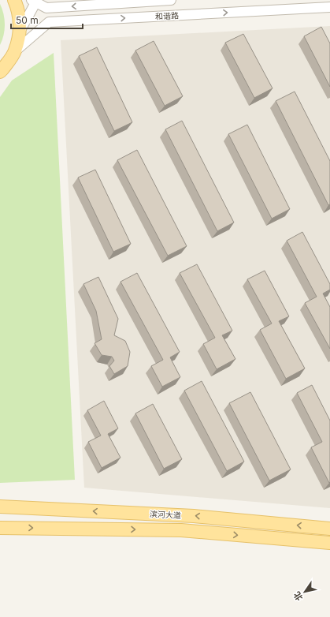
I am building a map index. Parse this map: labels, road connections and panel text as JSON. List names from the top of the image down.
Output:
{
  "streets": {
    "main road": ["滨河大道"],
    "street": ["和谐路"]
  },
  "scale_bar": "50 m",
  "north": "bottom left"
}
